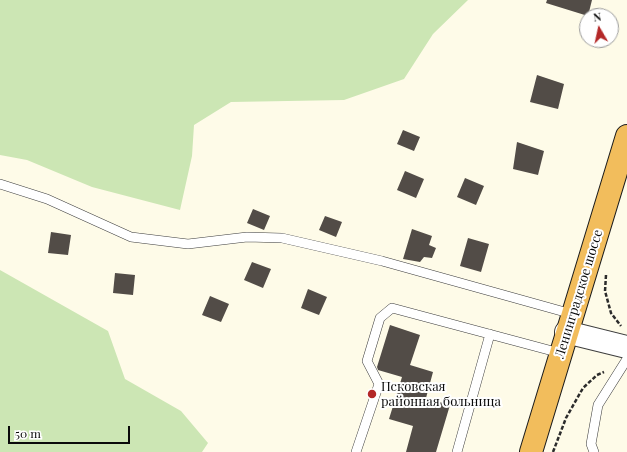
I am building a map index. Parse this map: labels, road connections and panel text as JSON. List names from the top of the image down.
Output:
{
  "streets": {
    "highway": ["Ленинградское шоссе"]
  },
  "places": ["Псковская районная больница"],
  "scale_bar": "50 m",
  "north": "top"
}
